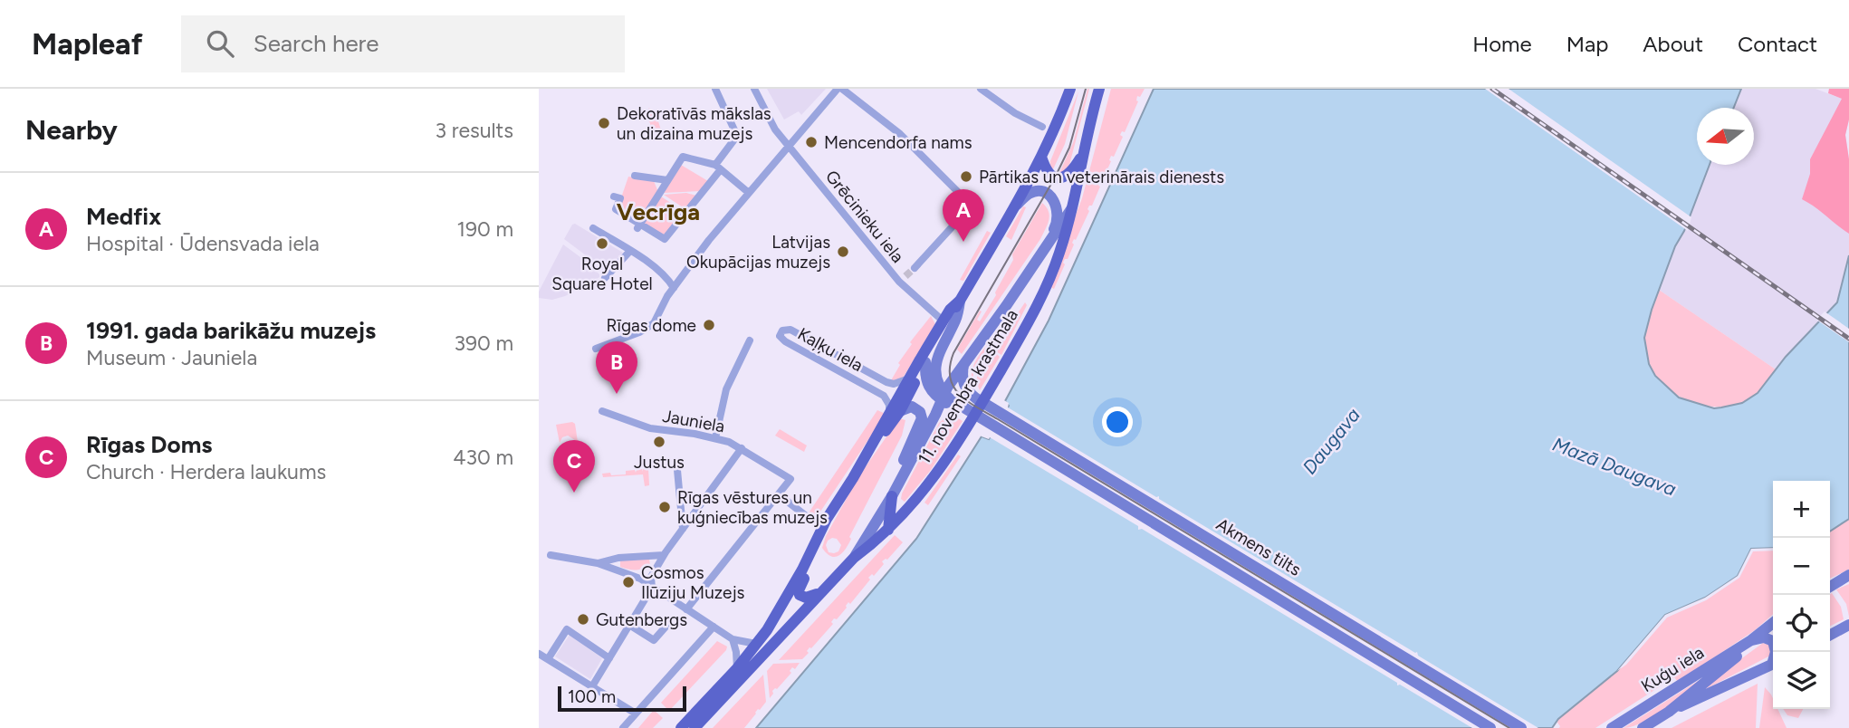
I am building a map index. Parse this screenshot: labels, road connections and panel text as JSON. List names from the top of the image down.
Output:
{
  "streets": {
    "main road": ["11. novembra krastmala", "Akmens tilts", "Kuģu iela"],
    "street": ["Grēcinieku iela", "Kaļķu iela", "Jauniela"]
  },
  "crossings": [
    ["Grēcinieku iela", "11. novembra krastmala"],
    ["Kaļķu iela", "11. novembra krastmala"],
    ["11. novembra krastmala", "Akmens tilts"]
  ],
  "districts": ["Vecrīga"],
  "water": ["Daugava", "Mazā Daugava"],
  "places": [
    "Dekoratīvās mākslas un dizaina muzejs",
    "Mencendorfa nams",
    "Pārtikas un veterinārais dienests",
    "Royal Square Hotel",
    "Latvijas Okupācijas muzejs",
    "Rīgas dome",
    "Justus",
    "Rīgas vēstures un kuģniecības muzejs",
    "Cosmos Ilūziju Muzejs",
    "Gutenbergs"
  ],
  "scale_bar": "100 m",
  "north": "left",
  "page": {
    "header": "Mapleaf",
    "search": "Search here",
    "nav": [
      "Home",
      "Map",
      "About",
      "Contact"
    ],
    "heading": ["Nearby", "3 results"],
    "list": [
      {
        "mark": "A",
        "name": "Medfix",
        "note": "Hospital · Ūdensvada iela",
        "value": "190 m"
      },
      {
        "mark": "B",
        "name": "1991. gada barikāžu muzejs",
        "note": "Museum · Jauniela",
        "value": "390 m"
      },
      {
        "mark": "C",
        "name": "Rīgas Doms",
        "note": "Church · Herdera laukums",
        "value": "430 m"
      }
    ],
    "pins": ["A", "B", "C"],
    "map_buttons": ["+", "−"],
    "scale": "100 m"
  }
}
